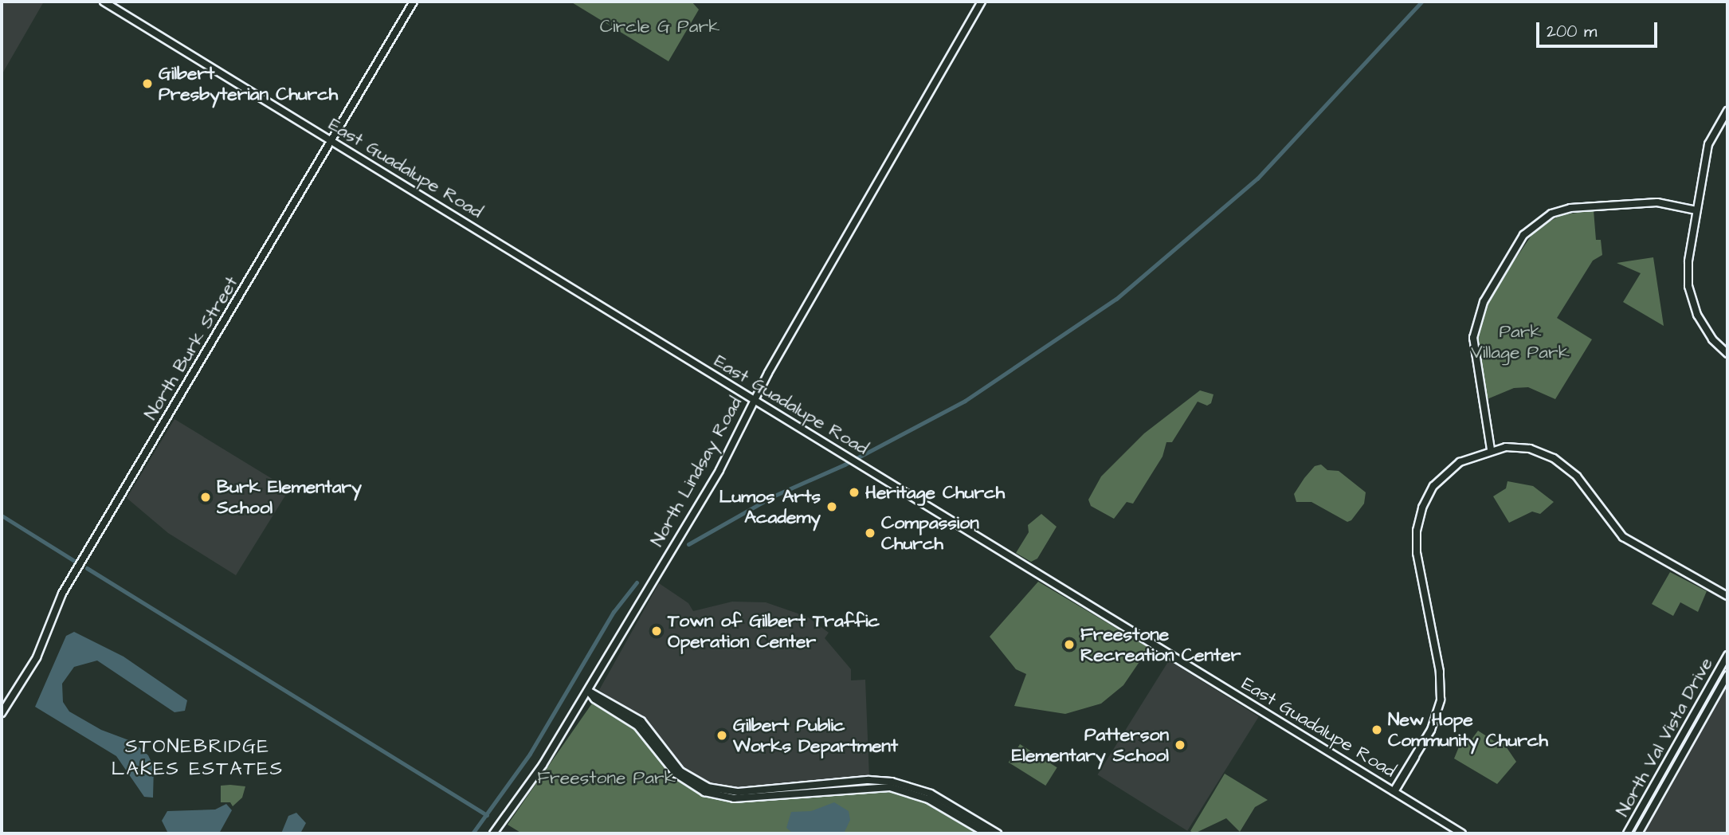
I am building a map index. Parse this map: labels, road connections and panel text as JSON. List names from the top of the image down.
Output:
{
  "streets": {
    "street": [
      "East Guadalupe Road",
      "North Burk Street",
      "North Lindsay Road",
      "North Val Vista Drive"
    ]
  },
  "crossings": [
    ["East Guadalupe Road", "North Burk Street"],
    ["East Guadalupe Road", "North Lindsay Road"]
  ],
  "districts": ["STONEBRIDGE LAKES ESTATES"],
  "parks": ["Circle G Park", "Park Village Park", "Freestone Park"],
  "places": [
    "Gilbert Presbyterian Church",
    "Heritage Church",
    "Burk Elementary School",
    "Lumos Arts Academy",
    "Compassion Church",
    "Town of Gilbert Traffic Operation Center",
    "Freestone Recreation Center",
    "New Hope Community Church",
    "Gilbert Public Works Department",
    "Patterson Elementary School"
  ],
  "scale_bar": "200 m"
}
